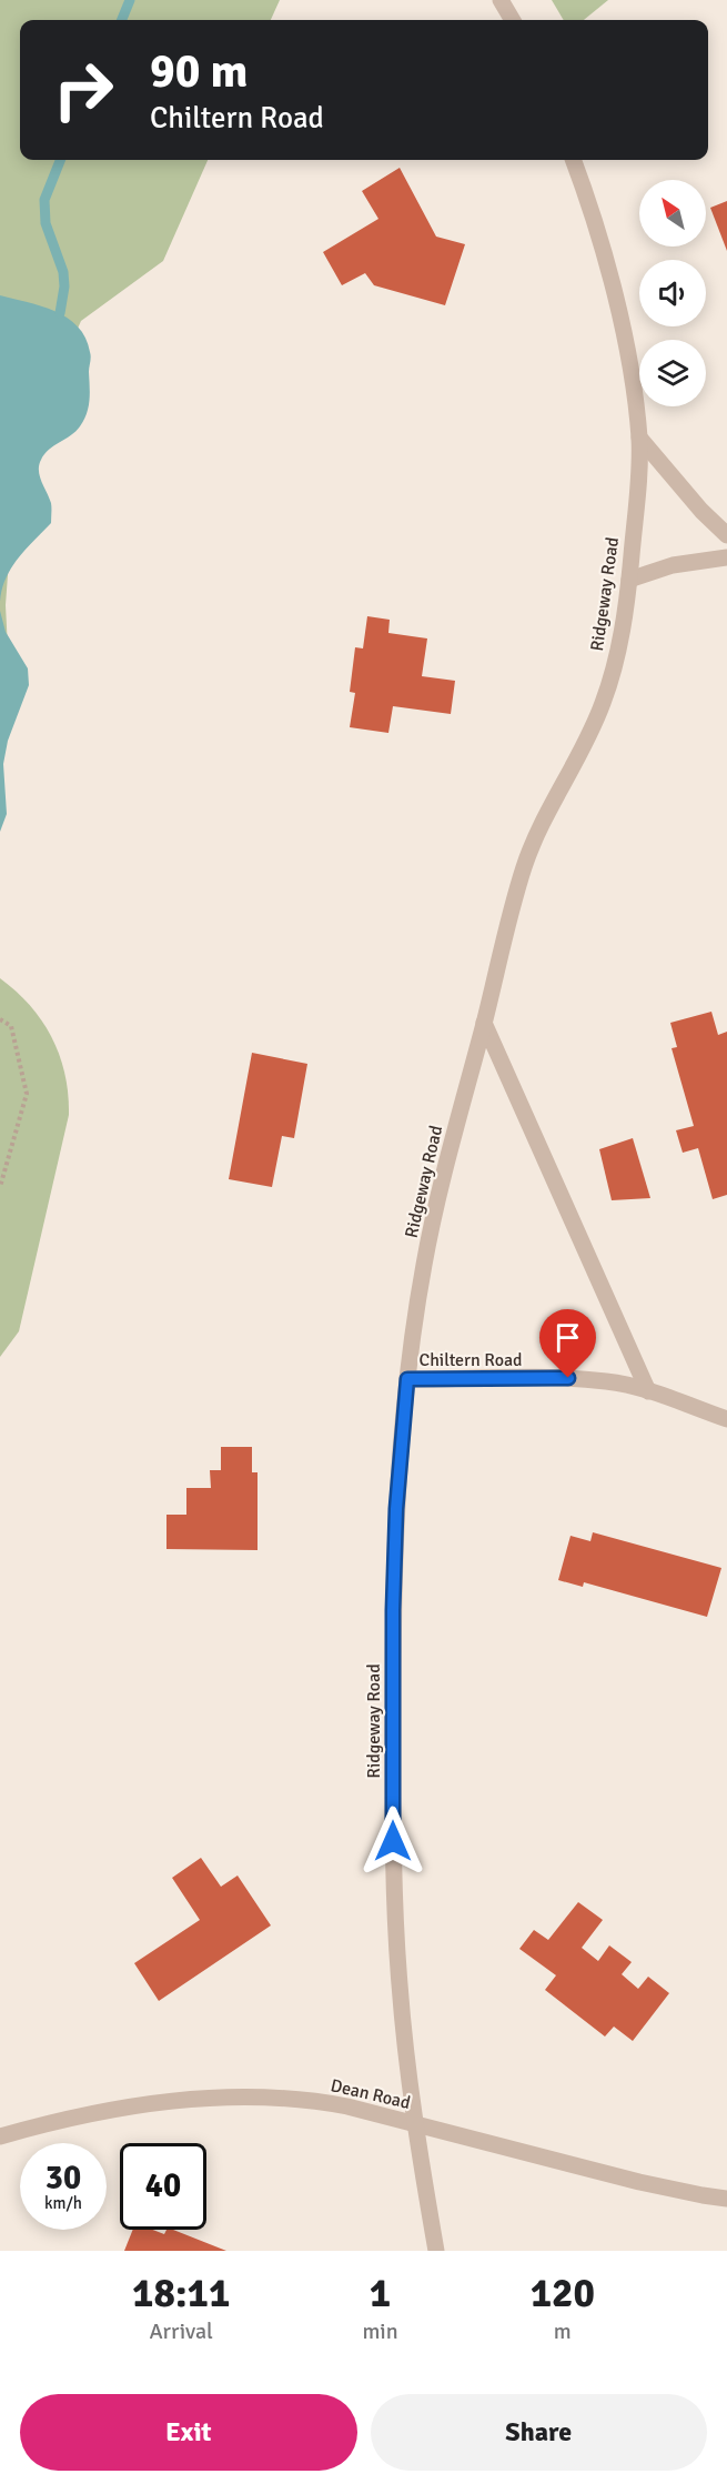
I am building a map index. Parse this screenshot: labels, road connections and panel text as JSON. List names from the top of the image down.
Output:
{
  "streets": {
    "street": ["Ridgeway Road", "Chiltern Road", "Dean Road"]
  },
  "crossings": [
    ["Ridgeway Road", "Chiltern Road"],
    ["Ridgeway Road", "Dean Road"]
  ],
  "north": "top left",
  "page": {
    "turn": ["90 m", "Chiltern Road"],
    "speed": "30 km/h",
    "limit": "40",
    "eta": [
      "18:11",
      "Arrival",
      "1",
      "min",
      "120",
      "m"
    ],
    "buttons": ["Exit", "Share"]
  }
}
